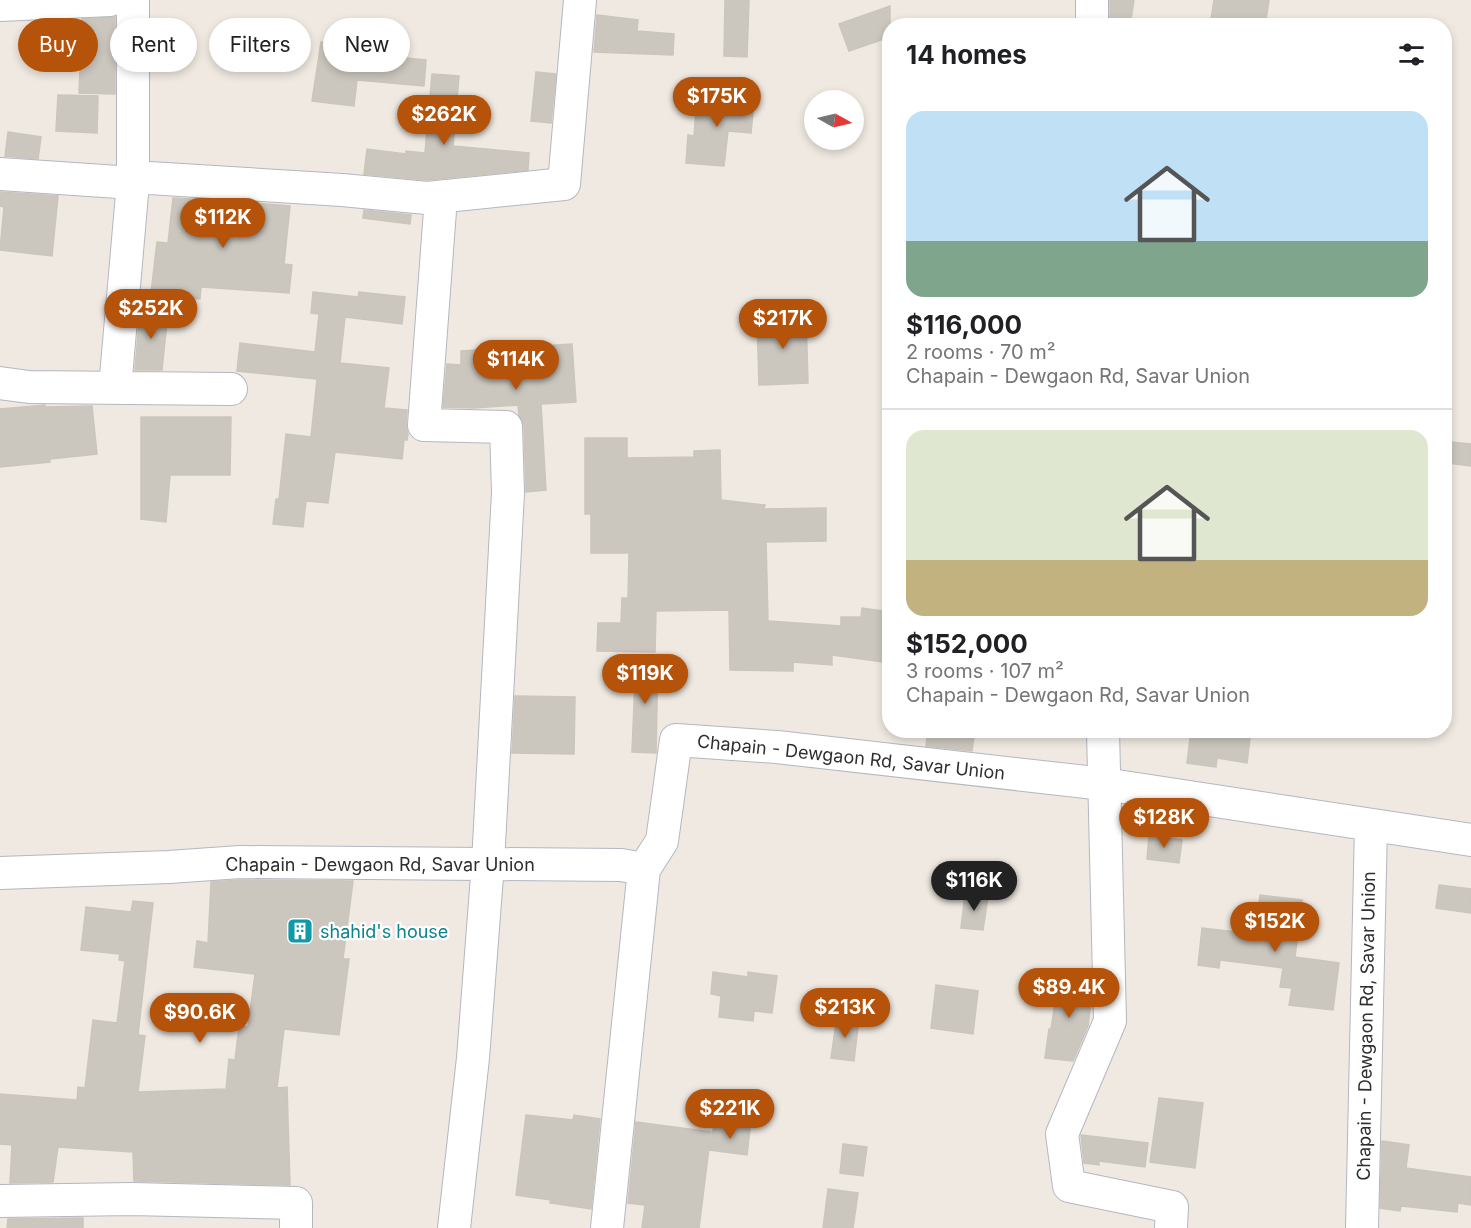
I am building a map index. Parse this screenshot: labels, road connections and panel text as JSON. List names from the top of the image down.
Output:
{
  "streets": {
    "street": ["Chapain - Dewgaon Rd, Savar Union"]
  },
  "places": {
    "building": ["shahid's house"]
  },
  "north": "right",
  "page": {
    "chip": [
      "Buy",
      "Rent",
      "Filters",
      "New"
    ],
    "heading": "14 homes",
    "price": [
      "$175K",
      "$262K",
      "$112K",
      "$252K",
      "$217K",
      "$114K",
      "$119K",
      "$128K",
      "$116K",
      "$152K",
      "$89.4K",
      "$213K",
      "$90.6K",
      "$221K"
    ],
    "list": [
      {
        "name": "$116,000",
        "note": "2 rooms · 70 m² · Chapain - Dewgaon Rd, Savar Union"
      },
      {
        "name": "$152,000",
        "note": "3 rooms · 107 m² · Chapain - Dewgaon Rd, Savar Union"
      }
    ]
  }
}
